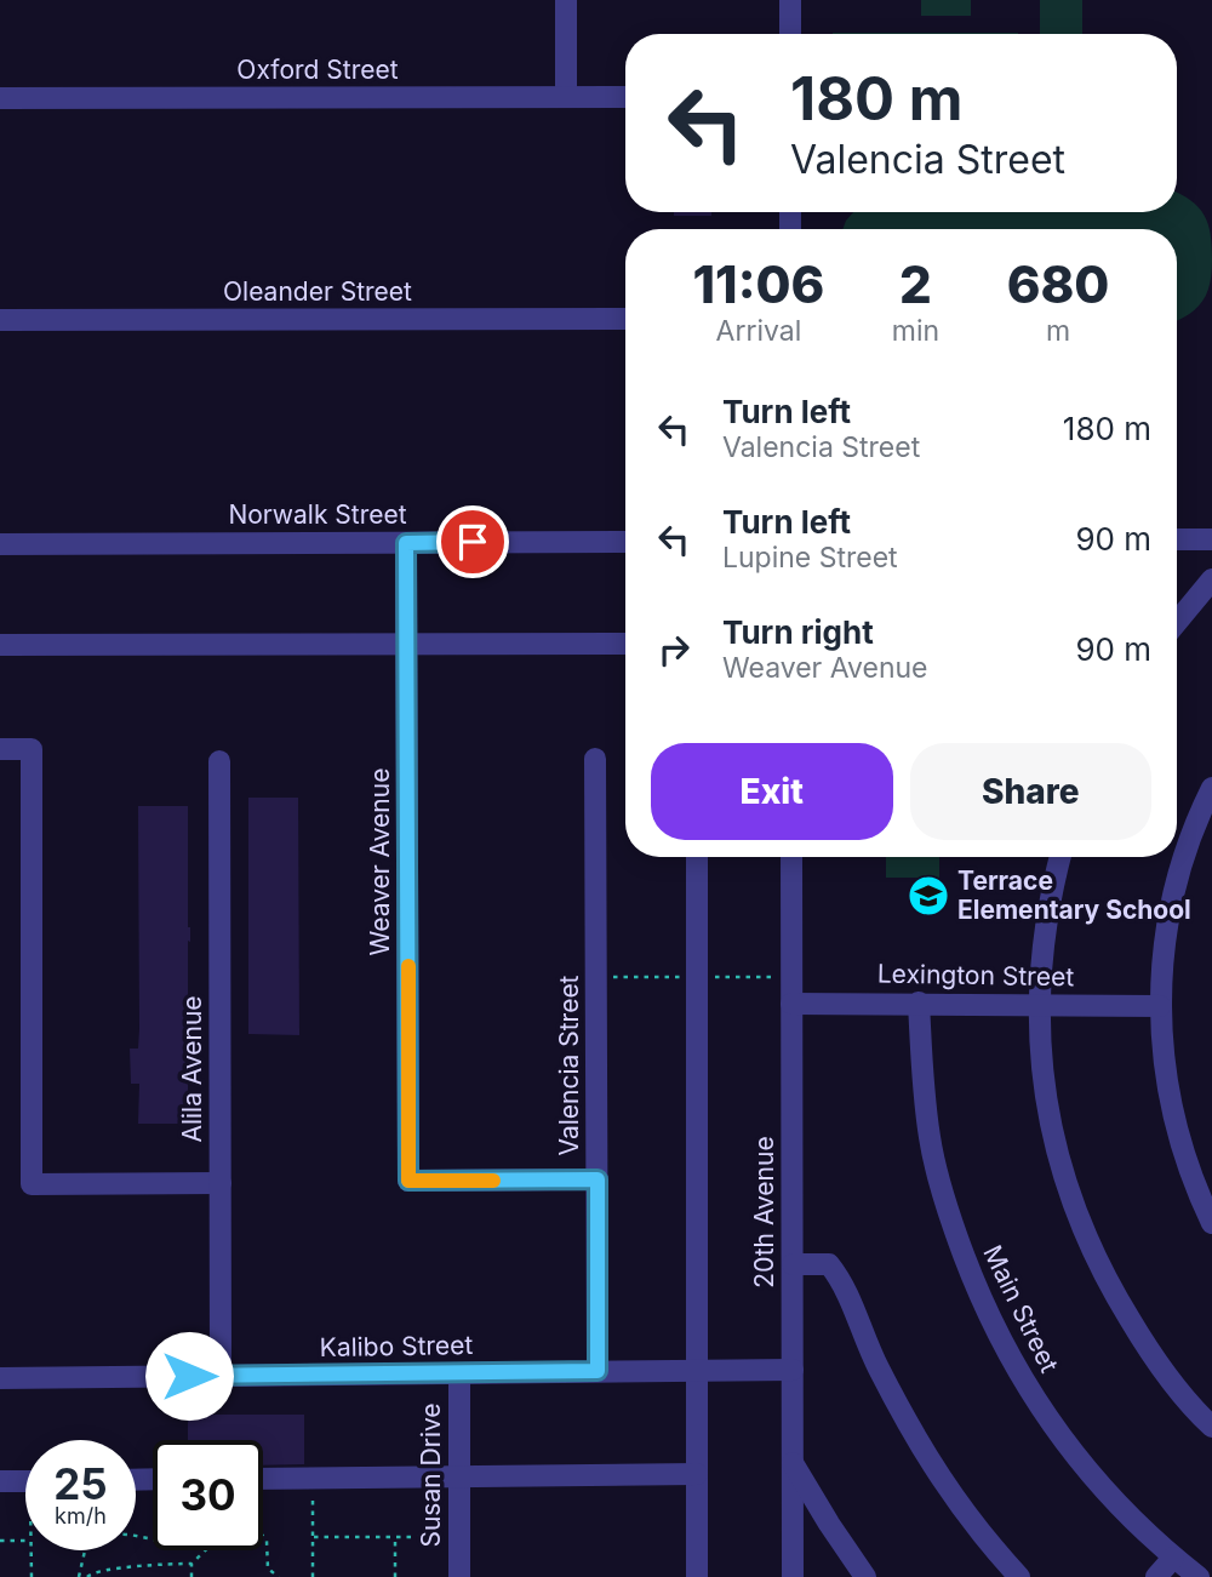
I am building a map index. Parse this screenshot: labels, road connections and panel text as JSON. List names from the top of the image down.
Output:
{
  "streets": {
    "street": [
      "Oxford Street",
      "Oleander Street",
      "Norwalk Street",
      "Weaver Avenue",
      "Lexington Street",
      "Valencia Street",
      "Alila Avenue",
      "20th Avenue",
      "Main Street",
      "Kalibo Street",
      "Susan Drive"
    ]
  },
  "crossings": [
    ["Norwalk Street", "Weaver Avenue"],
    ["Weaver Avenue", "Valencia Street"],
    ["Lexington Street", "20th Avenue"],
    ["Lexington Street", "Main Street"],
    ["Valencia Street", "Kalibo Street"],
    ["Alila Avenue", "Kalibo Street"],
    ["20th Avenue", "Kalibo Street"],
    ["Kalibo Street", "Susan Drive"]
  ],
  "places": {
    "school or university": ["Terrace Elementary School"]
  },
  "page": {
    "turn": ["180 m", "Valencia Street"],
    "eta": [
      "11:06",
      "Arrival",
      "2",
      "min",
      "680",
      "m"
    ],
    "list": [
      {
        "name": "Turn left",
        "note": "Valencia Street",
        "value": "180 m"
      },
      {
        "name": "Turn left",
        "note": "Lupine Street",
        "value": "90 m"
      },
      {
        "name": "Turn right",
        "note": "Weaver Avenue",
        "value": "90 m"
      }
    ],
    "buttons": ["Exit", "Share"],
    "speed": "25 km/h",
    "limit": "30"
  }
}
